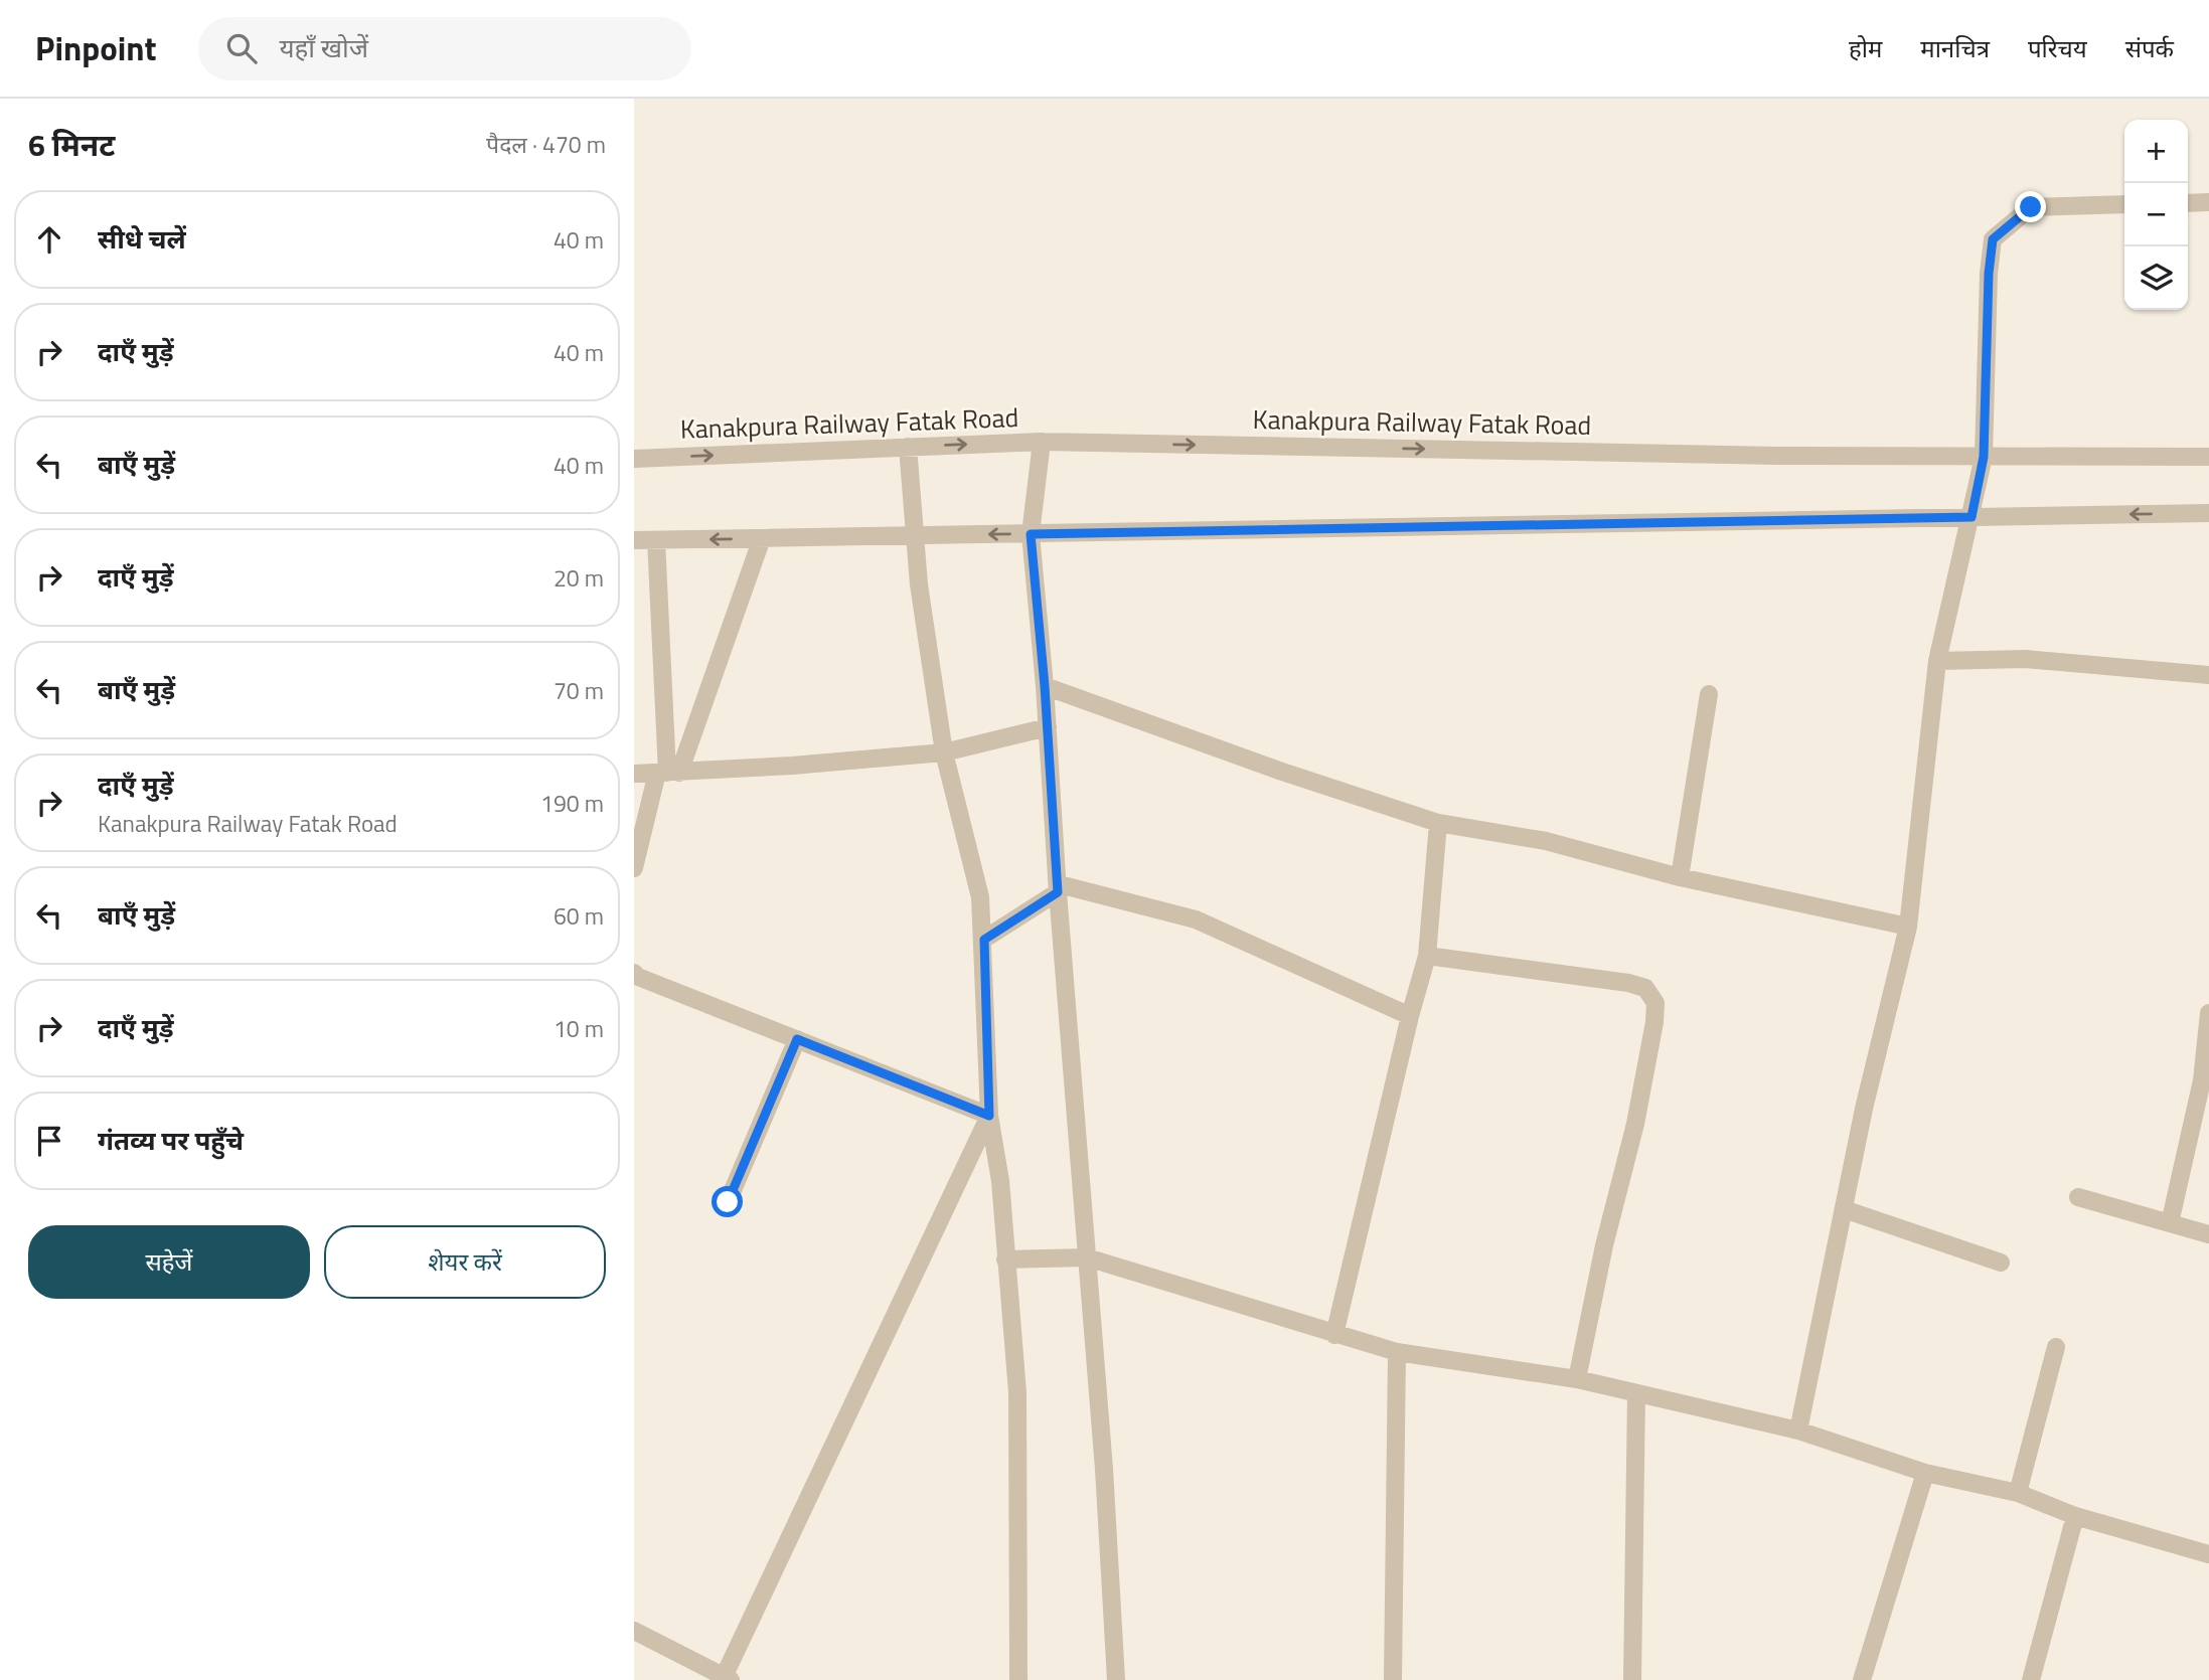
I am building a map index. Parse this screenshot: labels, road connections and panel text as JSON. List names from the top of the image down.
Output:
{
  "streets": {
    "street": ["Kanakpura Railway Fatak Road"]
  },
  "page": {
    "header": "Pinpoint",
    "search": "यहाँ खोजें",
    "nav": [
      "होम",
      "मानचित्र",
      "परिचय",
      "संपर्क"
    ],
    "heading": ["6 मिनट", "पैदल · 470 m"],
    "map_buttons": ["+", "−"],
    "list": [
      ["सीधे चलें", "40 m"],
      ["दाएँ मुड़ें", "40 m"],
      ["बाएँ मुड़ें", "40 m"],
      ["दाएँ मुड़ें", "20 m"],
      ["बाएँ मुड़ें", "70 m"],
      ["दाएँ मुड़ें", "Kanakpura Railway Fatak Road", "190 m"],
      ["बाएँ मुड़ें", "60 m"],
      ["दाएँ मुड़ें", "10 m"],
      "गंतव्य पर पहुँचे"
    ],
    "buttons": ["सहेजें", "शेयर करें"]
  }
}
